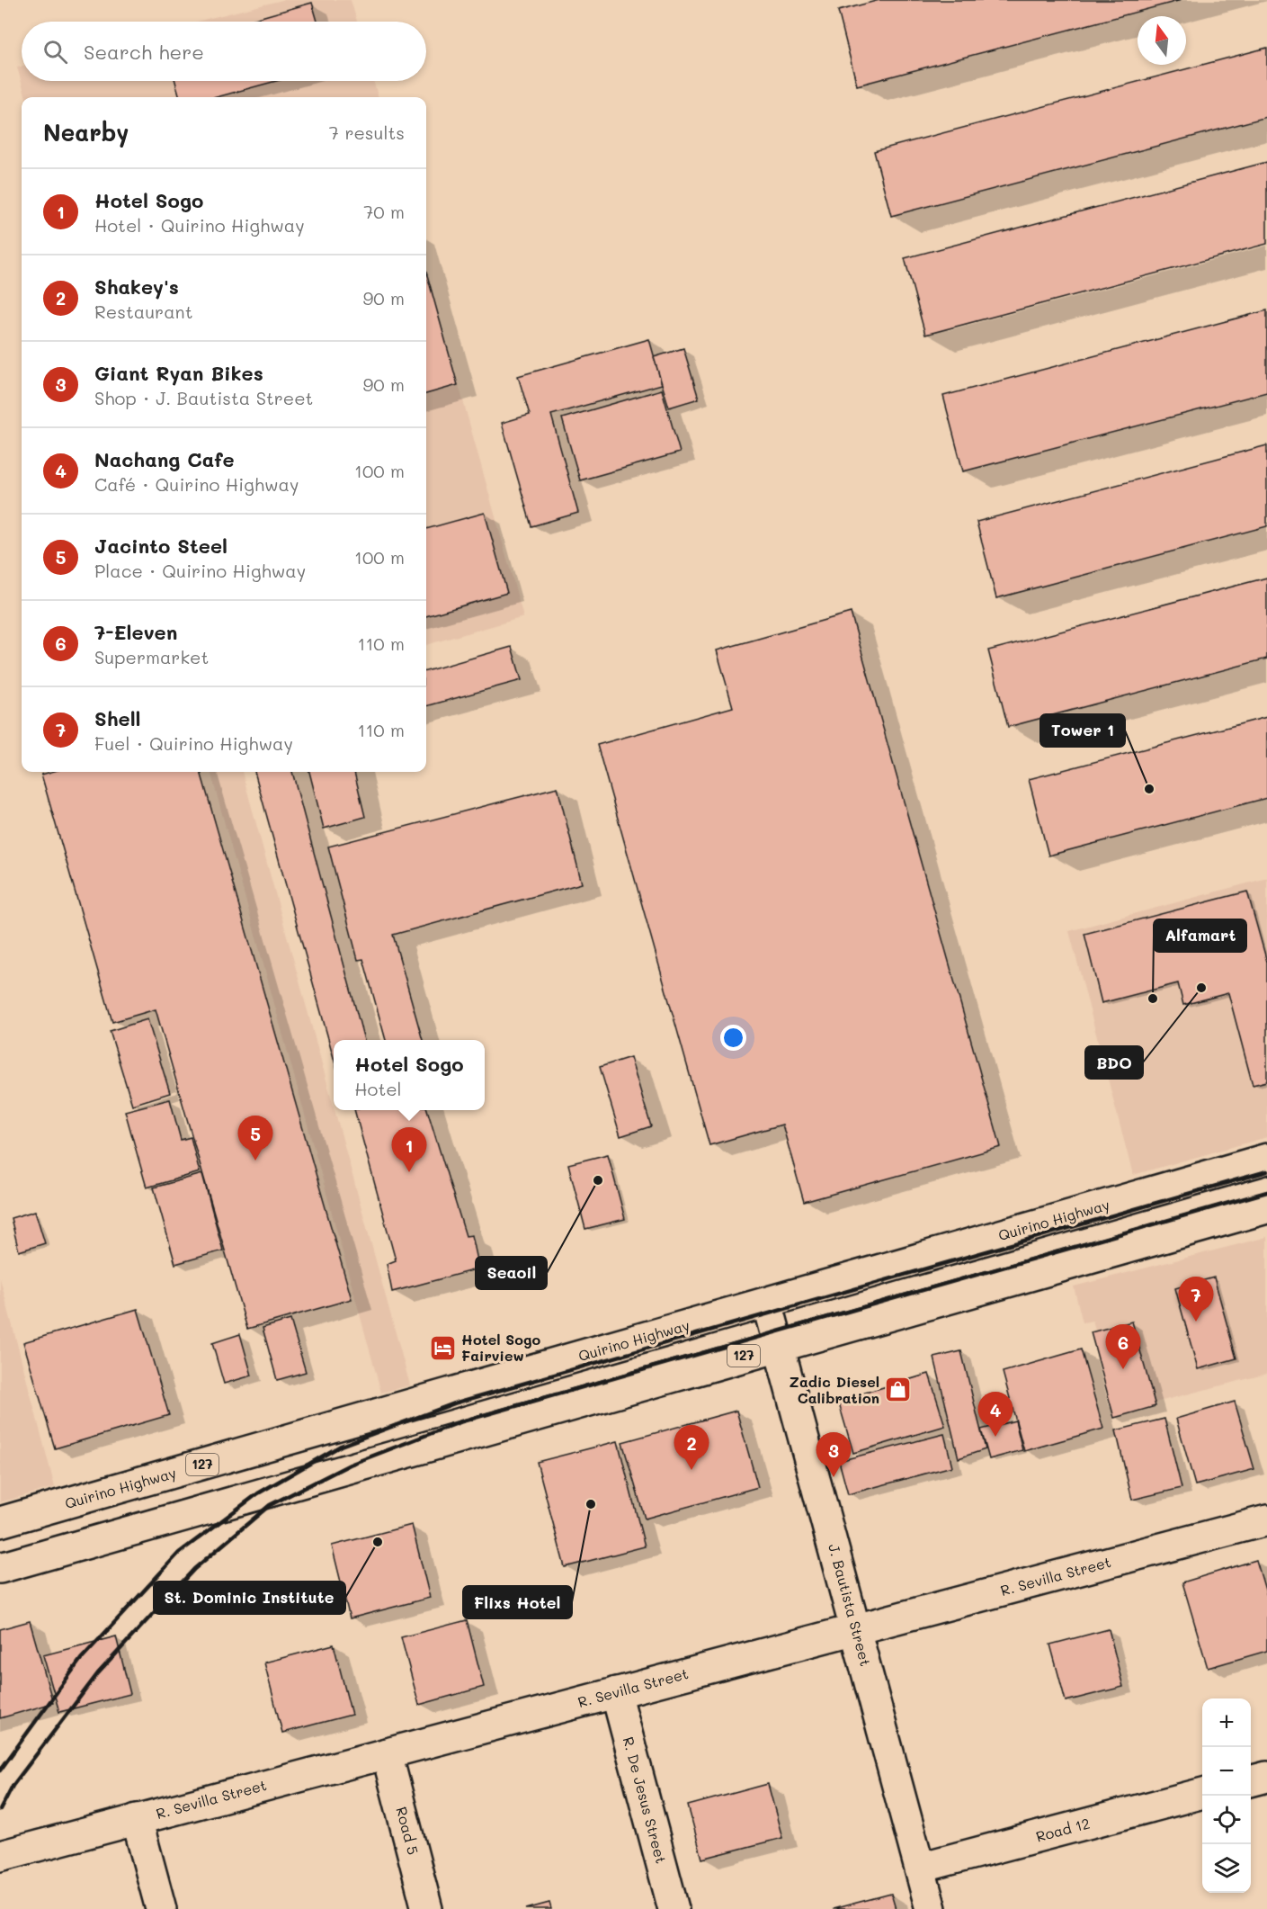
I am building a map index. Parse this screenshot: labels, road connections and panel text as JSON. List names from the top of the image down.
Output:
{
  "streets": {
    "street": [
      "Quirino Highway",
      "127",
      "R. Sevilla Street",
      "J. Bautista Street",
      "R. De Jesus Street",
      "Road 12",
      "Road 5"
    ]
  },
  "crossings": [
    ["Quirino Highway", "J. Bautista Street"],
    ["127", "J. Bautista Street"],
    ["R. Sevilla Street", "J. Bautista Street"],
    ["R. Sevilla Street", "R. De Jesus Street"],
    ["R. Sevilla Street", "Road 5"],
    ["J. Bautista Street", "Road 12"]
  ],
  "places": {
    "other": [
      "Tower 1",
      "BDO",
      "Alfamart",
      "Seaoil",
      "Flixs Hotel",
      "St. Dominic Institute"
    ],
    "hotel": ["Hotel Sogo Fairview"],
    "shop": ["Zadic Diesel Calibration"]
  },
  "north": "top",
  "page": {
    "search": "Search here",
    "heading": ["Nearby", "7 results"],
    "list": [
      {
        "mark": "1",
        "name": "Hotel Sogo",
        "note": "Hotel · Quirino Highway",
        "value": "70 m"
      },
      {
        "mark": "2",
        "name": "Shakey's",
        "note": "Restaurant",
        "value": "90 m"
      },
      {
        "mark": "3",
        "name": "Giant Ryan Bikes",
        "note": "Shop · J. Bautista Street",
        "value": "90 m"
      },
      {
        "mark": "4",
        "name": "Nachang Cafe",
        "note": "Café · Quirino Highway",
        "value": "100 m"
      },
      {
        "mark": "5",
        "name": "Jacinto Steel",
        "note": "Place · Quirino Highway",
        "value": "100 m"
      },
      {
        "mark": "6",
        "name": "7-Eleven",
        "note": "Supermarket",
        "value": "110 m"
      },
      {
        "mark": "7",
        "name": "Shell",
        "note": "Fuel · Quirino Highway",
        "value": "110 m"
      }
    ],
    "popup": ["Hotel Sogo", "Hotel"],
    "pins": [
      "5",
      "1",
      "7",
      "6",
      "4",
      "2",
      "3"
    ],
    "map_buttons": ["+", "−"]
  }
}
